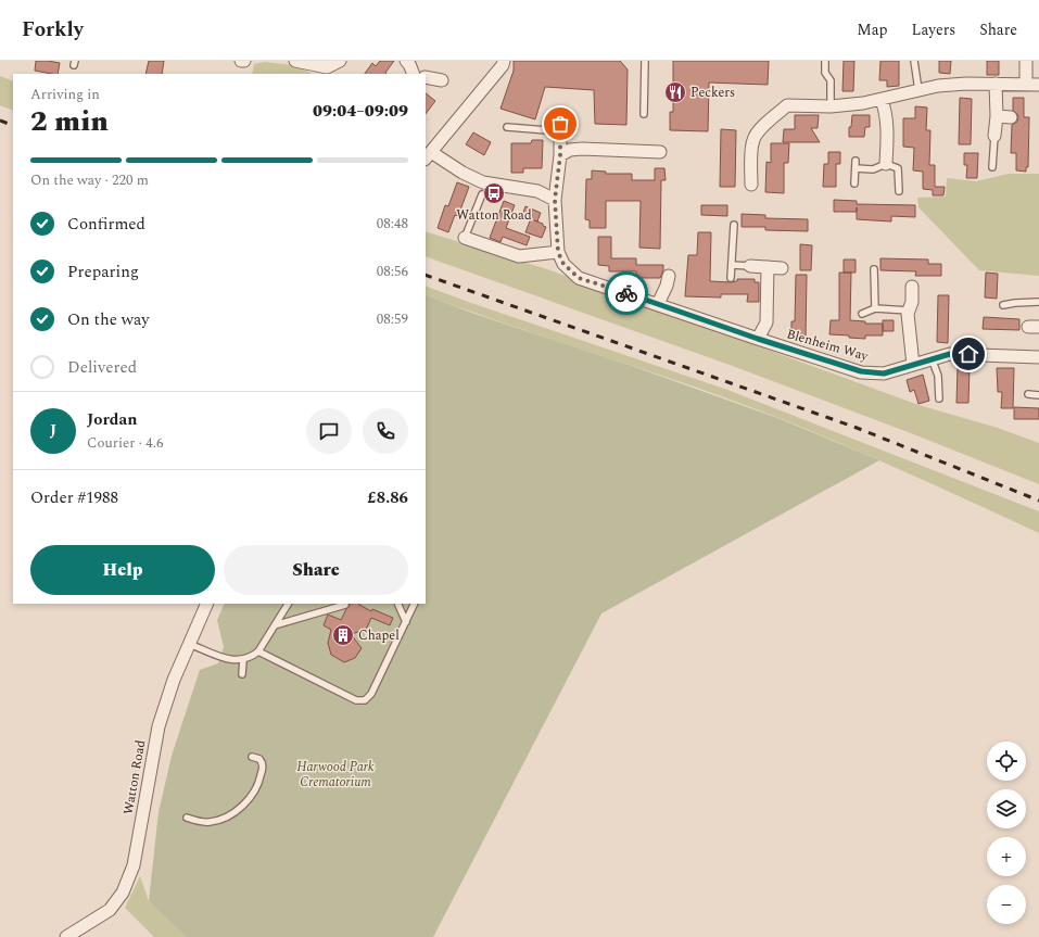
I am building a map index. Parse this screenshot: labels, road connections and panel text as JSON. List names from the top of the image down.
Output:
{
  "streets": {
    "street": ["Blenheim Way", "Watton Road"]
  },
  "parks": ["Harwood Park Crematorium"],
  "places": {
    "restaurant": ["Peckers"],
    "bus stop": ["Watton Road"],
    "building": ["Chapel"]
  },
  "page": {
    "header": "Forkly",
    "nav": ["Map", "Layers", "Share"],
    "heading": ["2 min", "Arriving in", "09:04–09:09"],
    "panel": [
      "Jordan",
      "Courier · 4.6",
      "Order #1988",
      "£8.86"
    ],
    "bar": "On the way · 220 m",
    "list": [
      ["Confirmed", "08:48"],
      ["Preparing", "08:56"],
      ["On the way", "08:59"],
      "Delivered"
    ],
    "round": "J",
    "buttons": ["Help", "Share"],
    "map_buttons": ["+", "−"]
  }
}
